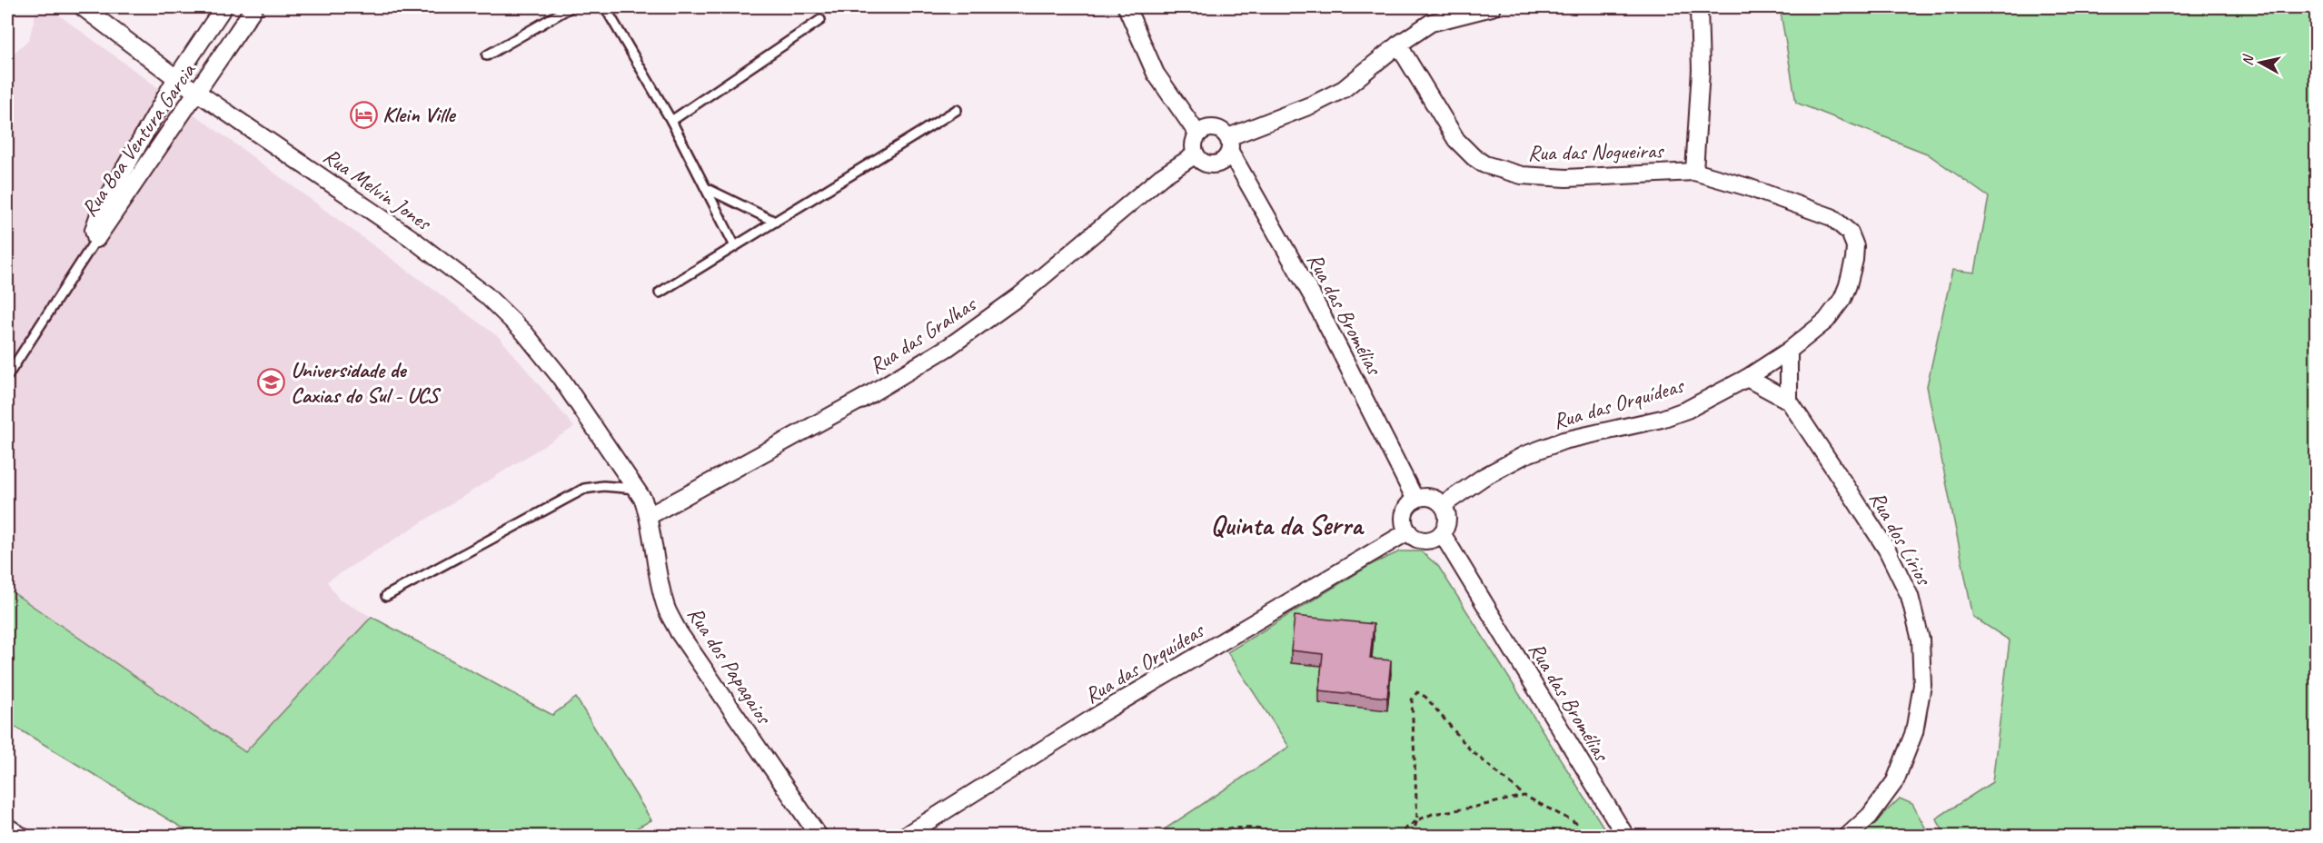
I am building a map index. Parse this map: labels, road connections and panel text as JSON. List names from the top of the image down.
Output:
{
  "streets": {
    "street": [
      "Rua Boa Ventura Garcia",
      "Rua das Nogueiras",
      "Rua Melvin Jones",
      "Rua das Bromélias",
      "Rua das Gralhas",
      "Rua das Orquídeas",
      "Rua dos Lírios",
      "Rua dos Papagaios"
    ]
  },
  "crossings": [
    ["Rua Boa Ventura Garcia", "Rua Melvin Jones"],
    ["Rua das Nogueiras", "Rua das Orquídeas"],
    ["Rua Melvin Jones", "Rua dos Papagaios"],
    ["Rua das Bromélias", "Rua das Gralhas"],
    ["Rua das Bromélias", "Rua das Orquídeas"],
    ["Rua das Gralhas", "Rua dos Papagaios"],
    ["Rua das Orquídeas", "Rua dos Lírios"]
  ],
  "districts": ["Quinta da Serra"],
  "places": {
    "hotel": ["Klein Ville"],
    "school or university": ["Universidade de Caxias do Sul - UCS"]
  },
  "north": "left"
}
